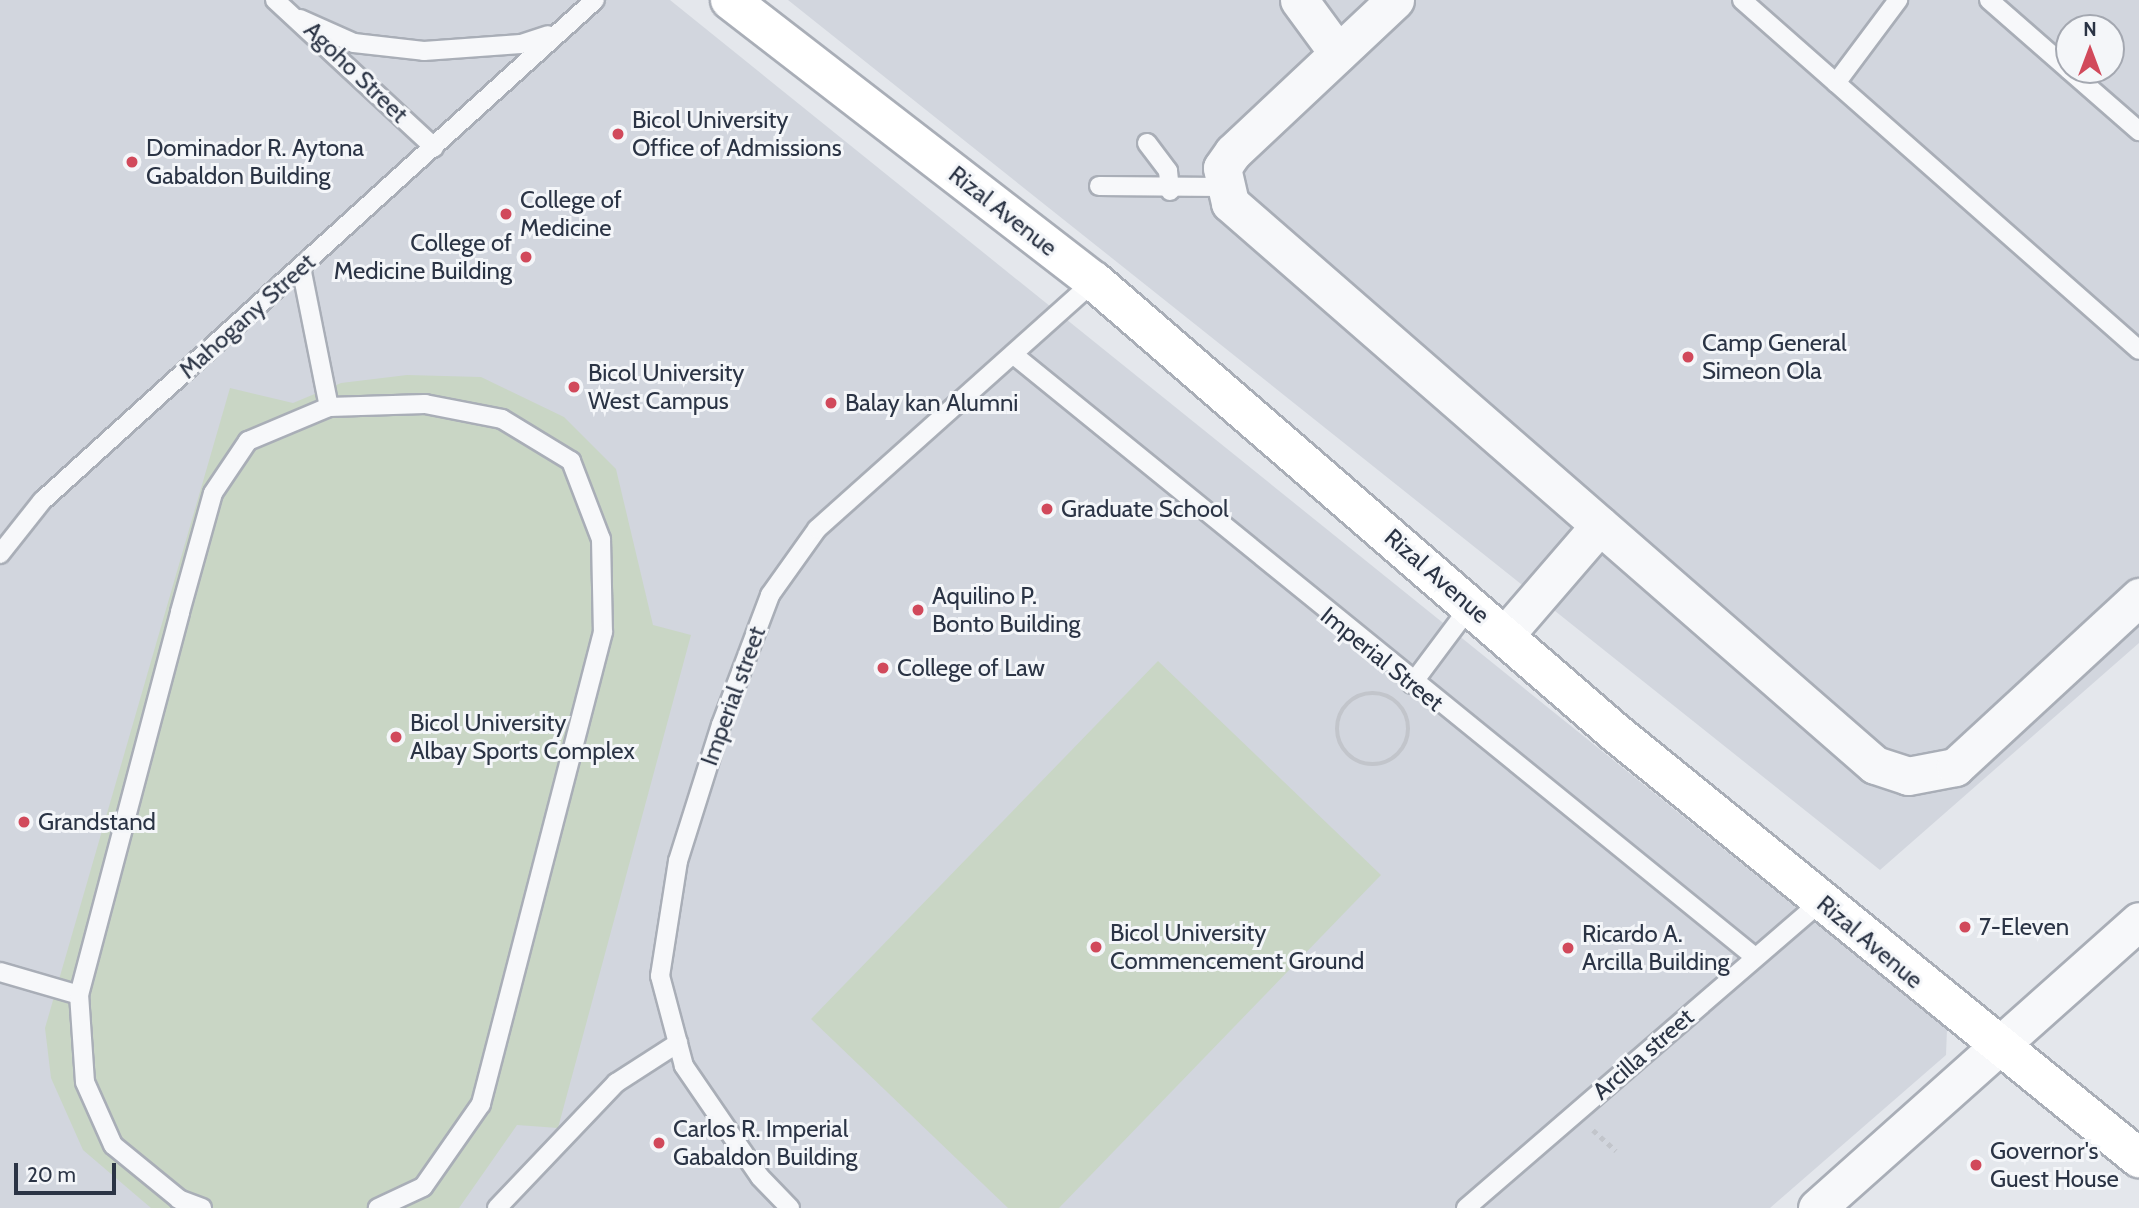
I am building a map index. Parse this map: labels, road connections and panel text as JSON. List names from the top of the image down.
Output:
{
  "streets": {
    "main road": ["Rizal Avenue"],
    "lane": [
      "Agoho Street",
      "Mahogany Street",
      "Imperial Street",
      "Imperial street",
      "Arcilla street"
    ]
  },
  "crossings": [
    ["Agoho Street", "Mahogany Street"],
    ["Rizal Avenue", "Imperial street"],
    ["Rizal Avenue", "Arcilla street"],
    ["Imperial Street", "Imperial street"],
    ["Imperial Street", "Arcilla street"]
  ],
  "places": [
    "Bicol University Office of Admissions",
    "Dominador R. Aytona Gabaldon Building",
    "College of Medicine",
    "College of Medicine Building",
    "Camp General Simeon Ola",
    "Bicol University West Campus",
    "Balay kan Alumni",
    "Graduate School",
    "Aquilino P. Bonto Building",
    "College of Law",
    "Bicol University Albay Sports Complex",
    "Grandstand",
    "7-Eleven",
    "Bicol University Commencement Ground",
    "Ricardo A. Arcilla Building",
    "Carlos R. Imperial Gabaldon Building",
    "Governor's Guest House"
  ],
  "scale_bar": "20 m",
  "north": "top"
}
